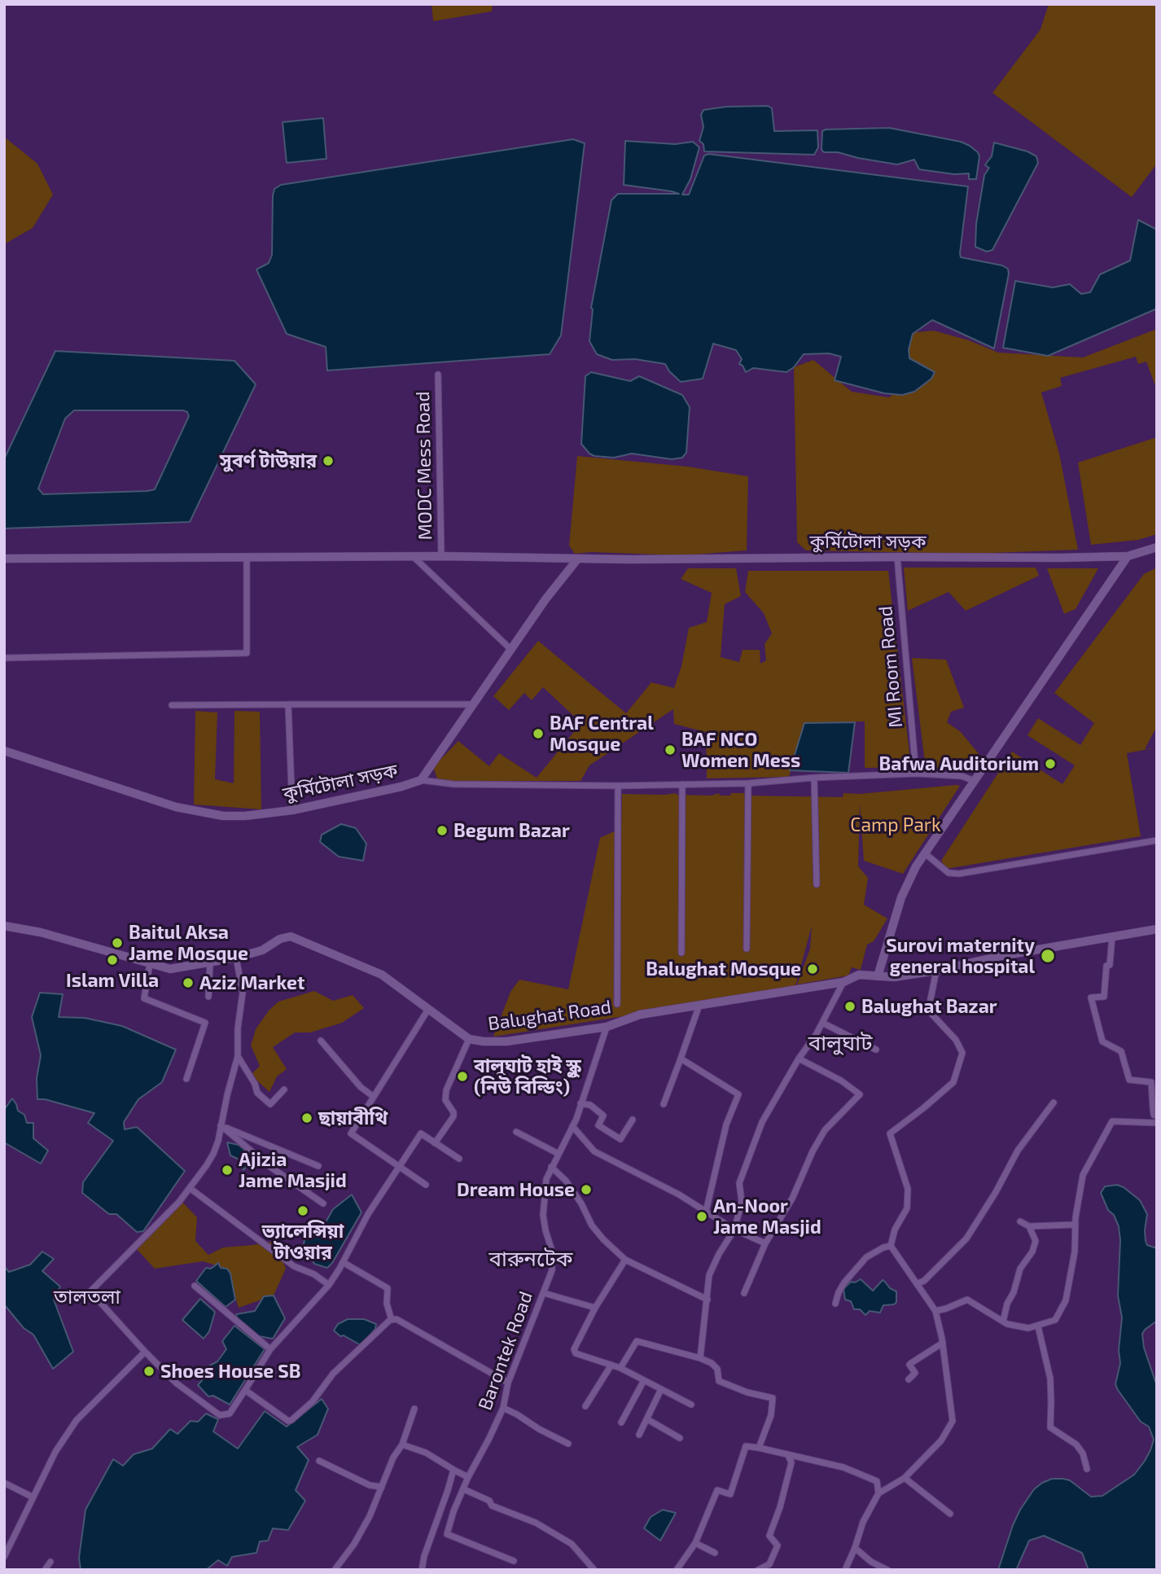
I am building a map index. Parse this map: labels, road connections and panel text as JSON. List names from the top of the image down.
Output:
{
  "streets": {
    "street": [
      "MODC Mess Road",
      "কুর্মিটোলা সড়ক",
      "MI Room Road",
      "Balughat Road",
      "Barontek Road"
    ]
  },
  "crossings": [
    ["MODC Mess Road", "কুর্মিটোলা সড়ক"],
    ["কুর্মিটোলা সড়ক", "MI Room Road"],
    ["Balughat Road", "Barontek Road"]
  ],
  "districts": ["বালুঘাট", "বারুনটেক", "তালতলা"],
  "parks": ["Camp Park"],
  "places": [
    "সুবর্ণ টাউয়ার",
    "BAF Central Mosque",
    "BAF NCO Women Mess",
    "Bafwa Auditorium",
    "Begum Bazar",
    "Baitul Aksa Jame Mosque",
    "Surovi maternity general hospital",
    "Islam Villa",
    "Balughat Mosque",
    "Aziz Market",
    "Balughat Bazar",
    "বালুঘাট হাই স্কুল (নিউ বিল্ডিং)",
    "ছায়াবীথি",
    "Ajizia Jame Masjid",
    "Dream House",
    "ভ্যালেন্সিয়া টাওয়ার",
    "An-Noor Jame Masjid",
    "Shoes House SB"
  ]
}
